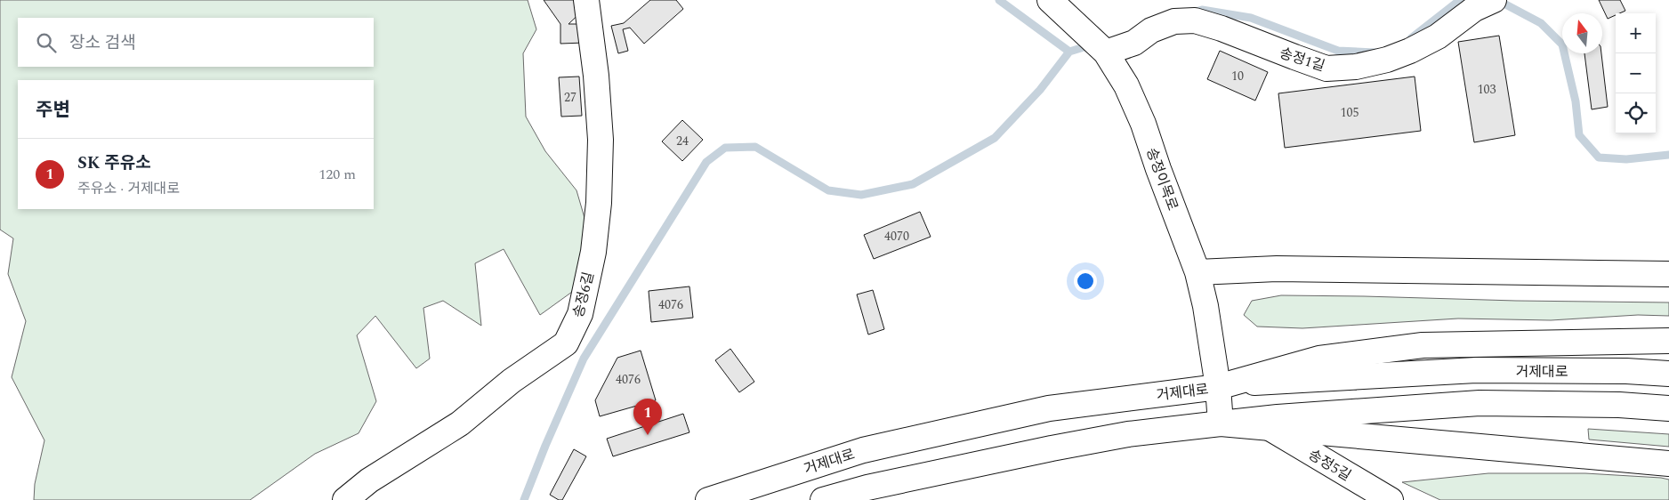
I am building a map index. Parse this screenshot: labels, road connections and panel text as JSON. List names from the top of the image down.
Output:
{
  "streets": {
    "main road": [
      "송정1길",
      "송정이목로",
      "송정6길",
      "거제대로",
      "송정5길"
    ]
  },
  "crossings": [
    ["송정1길", "송정이목로"],
    ["송정이목로", "거제대로"]
  ],
  "house_numbers": [
    "10",
    "103",
    "27",
    "105",
    "24",
    "4070",
    "4076",
    "4076"
  ],
  "north": "top",
  "page": {
    "map_buttons": ["+", "−"],
    "search": "장소 검색",
    "heading": "주변",
    "list": [
      {
        "mark": "1",
        "name": "SK 주유소",
        "note": "주유소 · 거제대로",
        "value": "120 m"
      }
    ],
    "pins": "1"
  }
}
